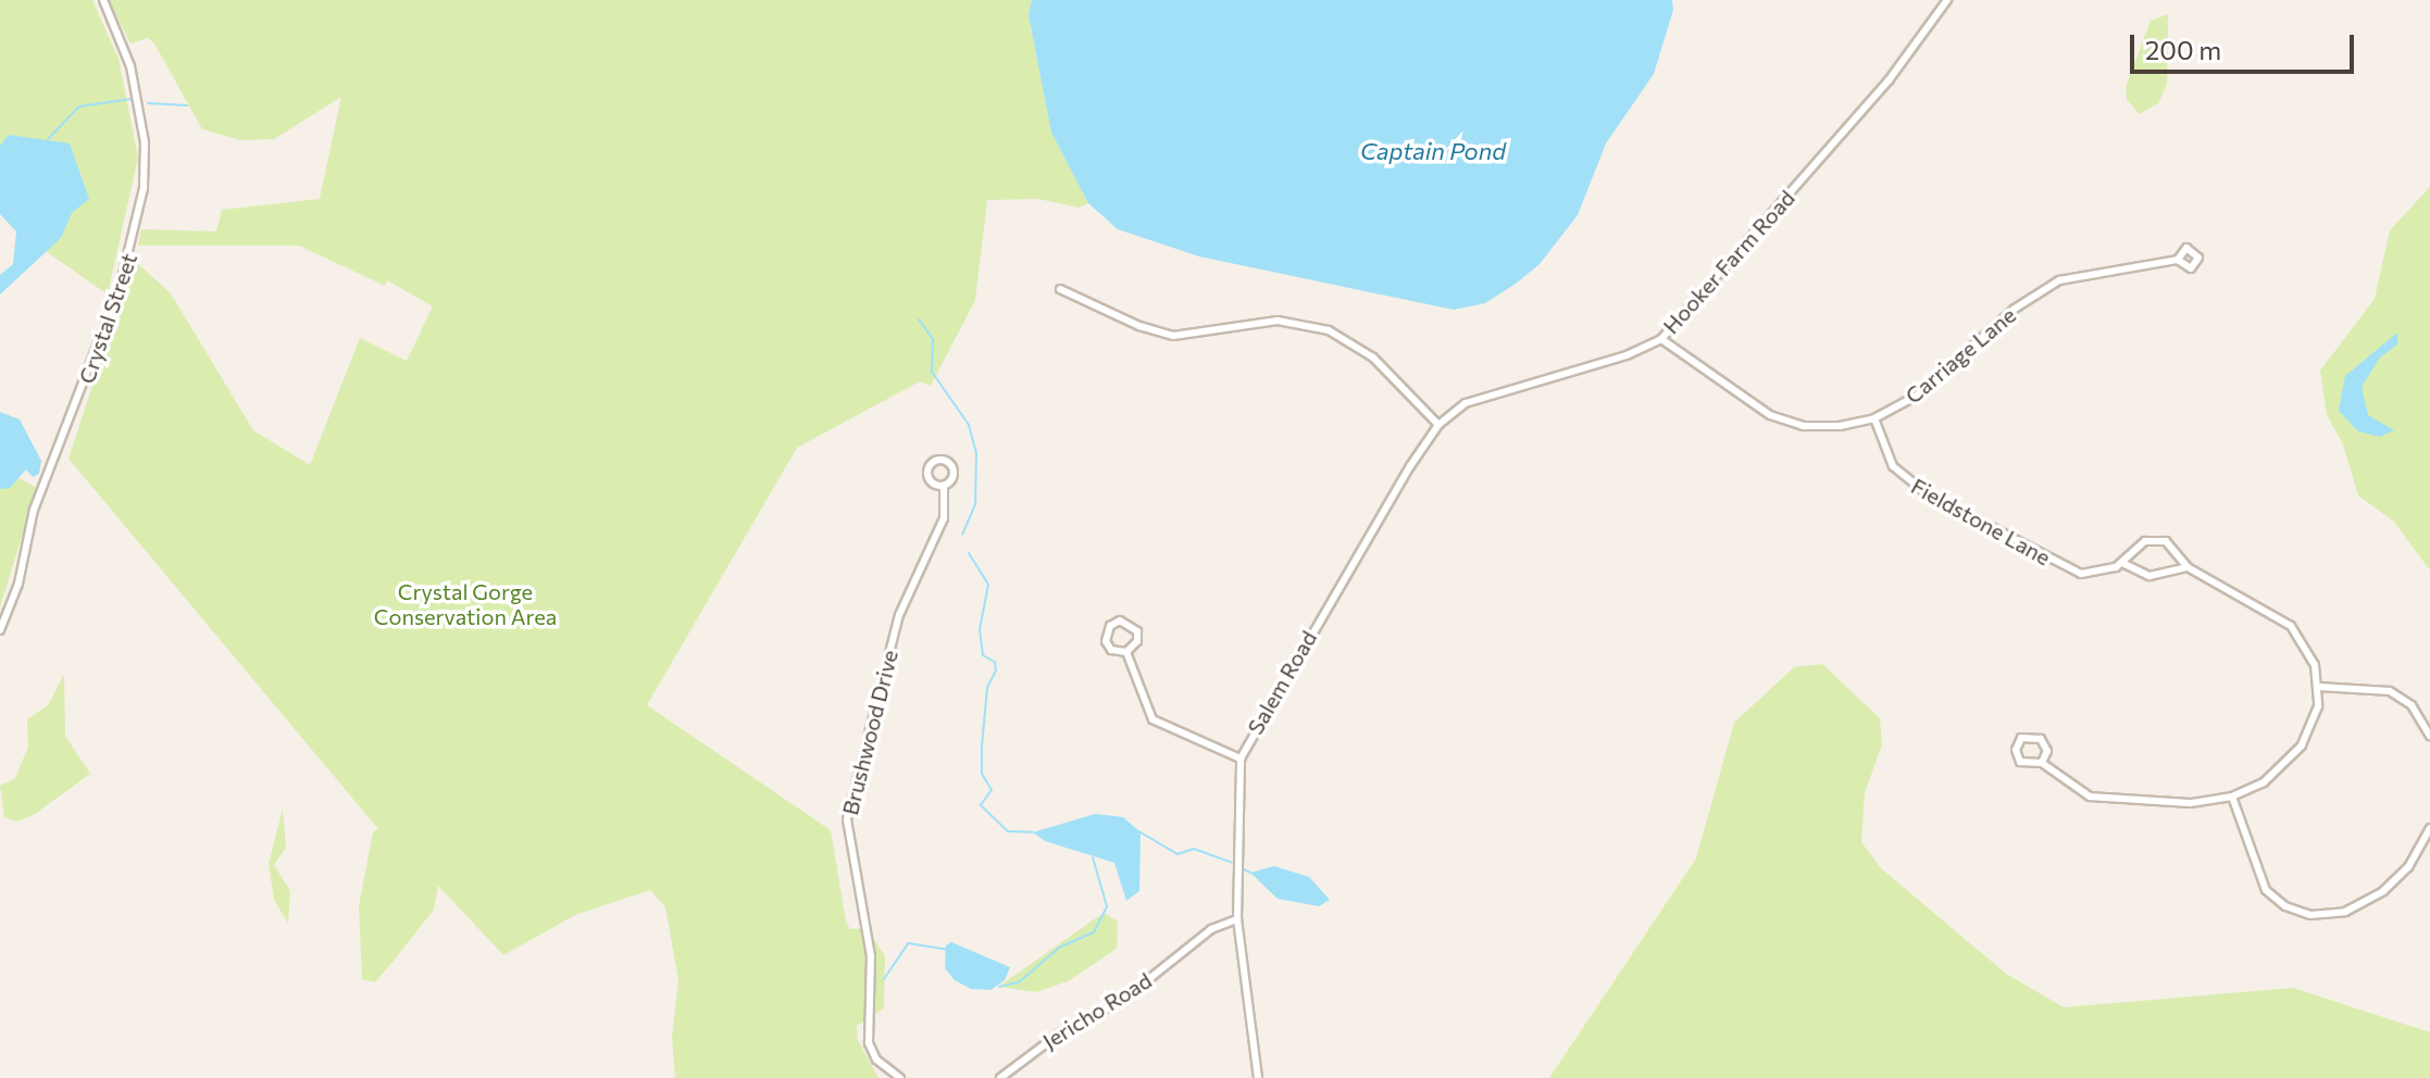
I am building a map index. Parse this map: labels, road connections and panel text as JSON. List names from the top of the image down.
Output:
{
  "streets": {
    "street": [
      "Hooker Farm Road",
      "Crystal Street",
      "Carriage Lane",
      "Fieldstone Lane",
      "Salem Road",
      "Brushwood Drive",
      "Jericho Road"
    ]
  },
  "crossings": [
    ["Hooker Farm Road", "Carriage Lane"],
    ["Hooker Farm Road", "Salem Road"],
    ["Carriage Lane", "Fieldstone Lane"],
    ["Salem Road", "Jericho Road"]
  ],
  "water": ["Captain Pond"],
  "parks": ["Crystal Gorge Conservation Area"],
  "scale_bar": "200 m"
}
